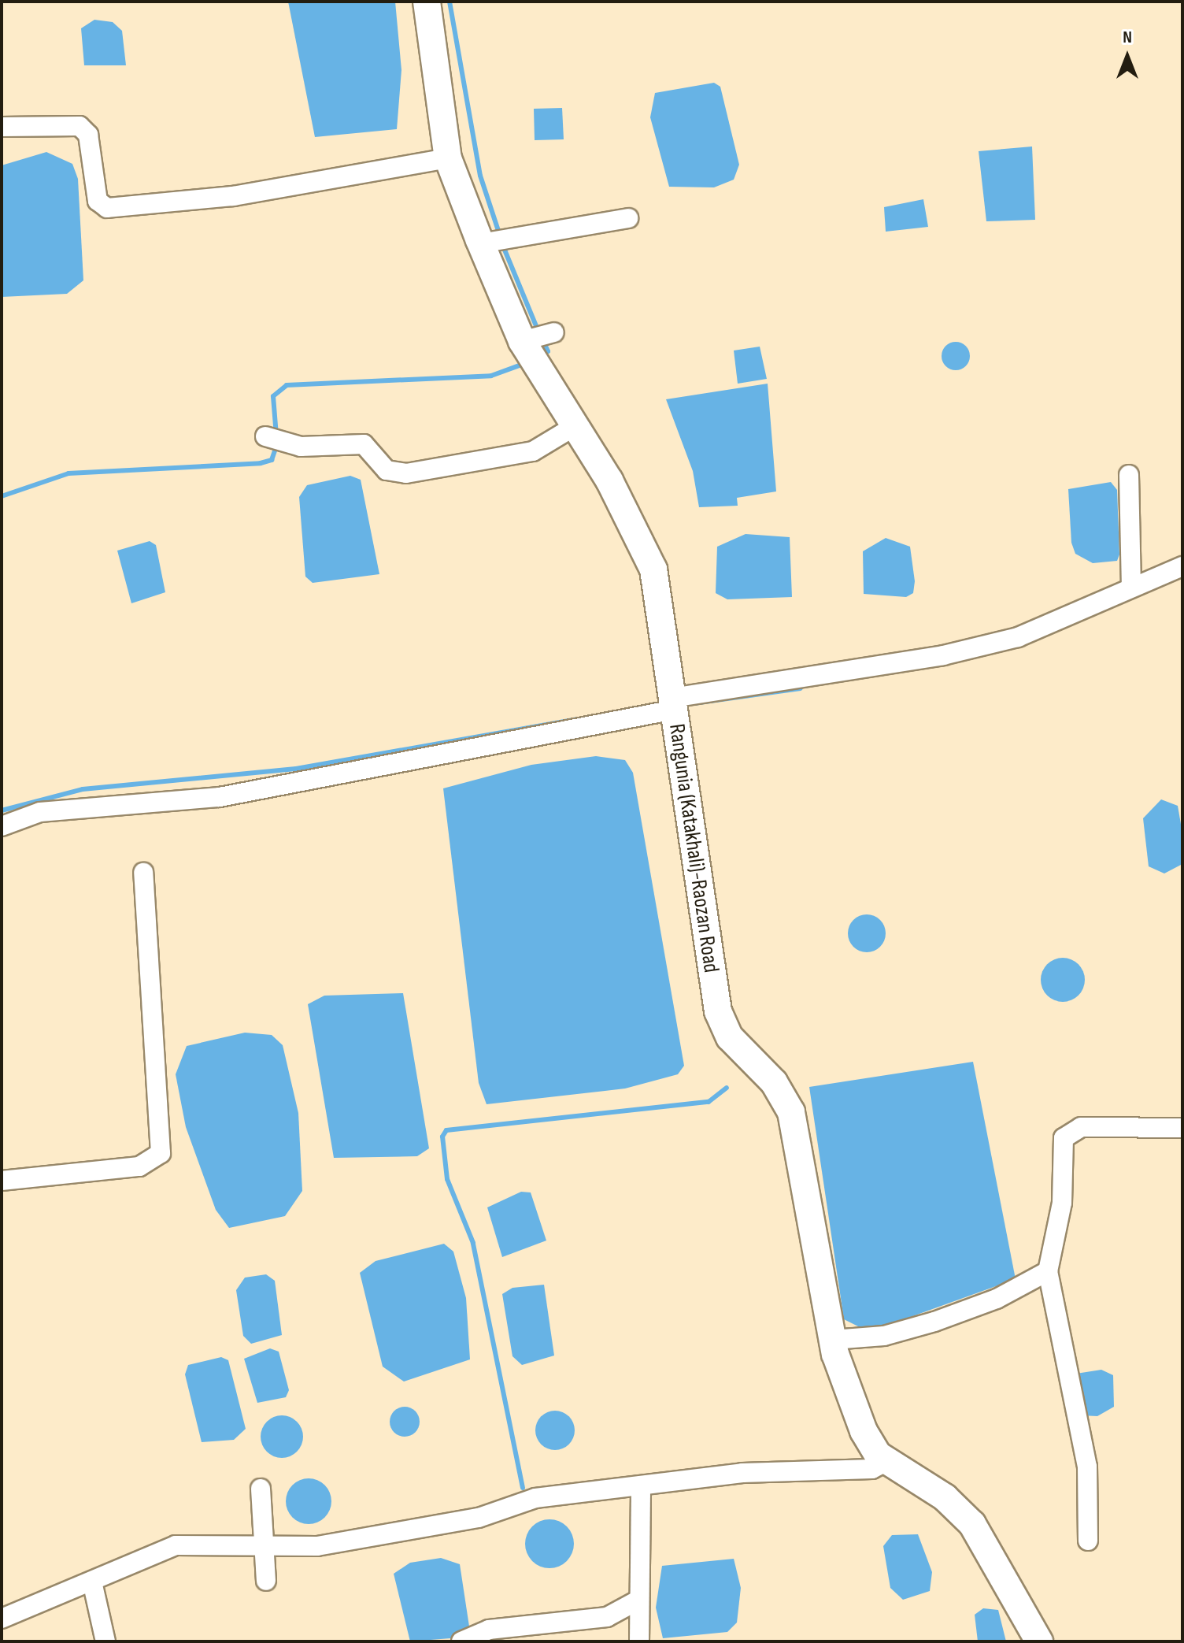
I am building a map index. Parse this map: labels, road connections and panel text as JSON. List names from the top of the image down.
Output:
{
  "streets": {
    "main road": ["Rangunia (Katakhali)-Raozan Road"]
  },
  "north": "top"
}
